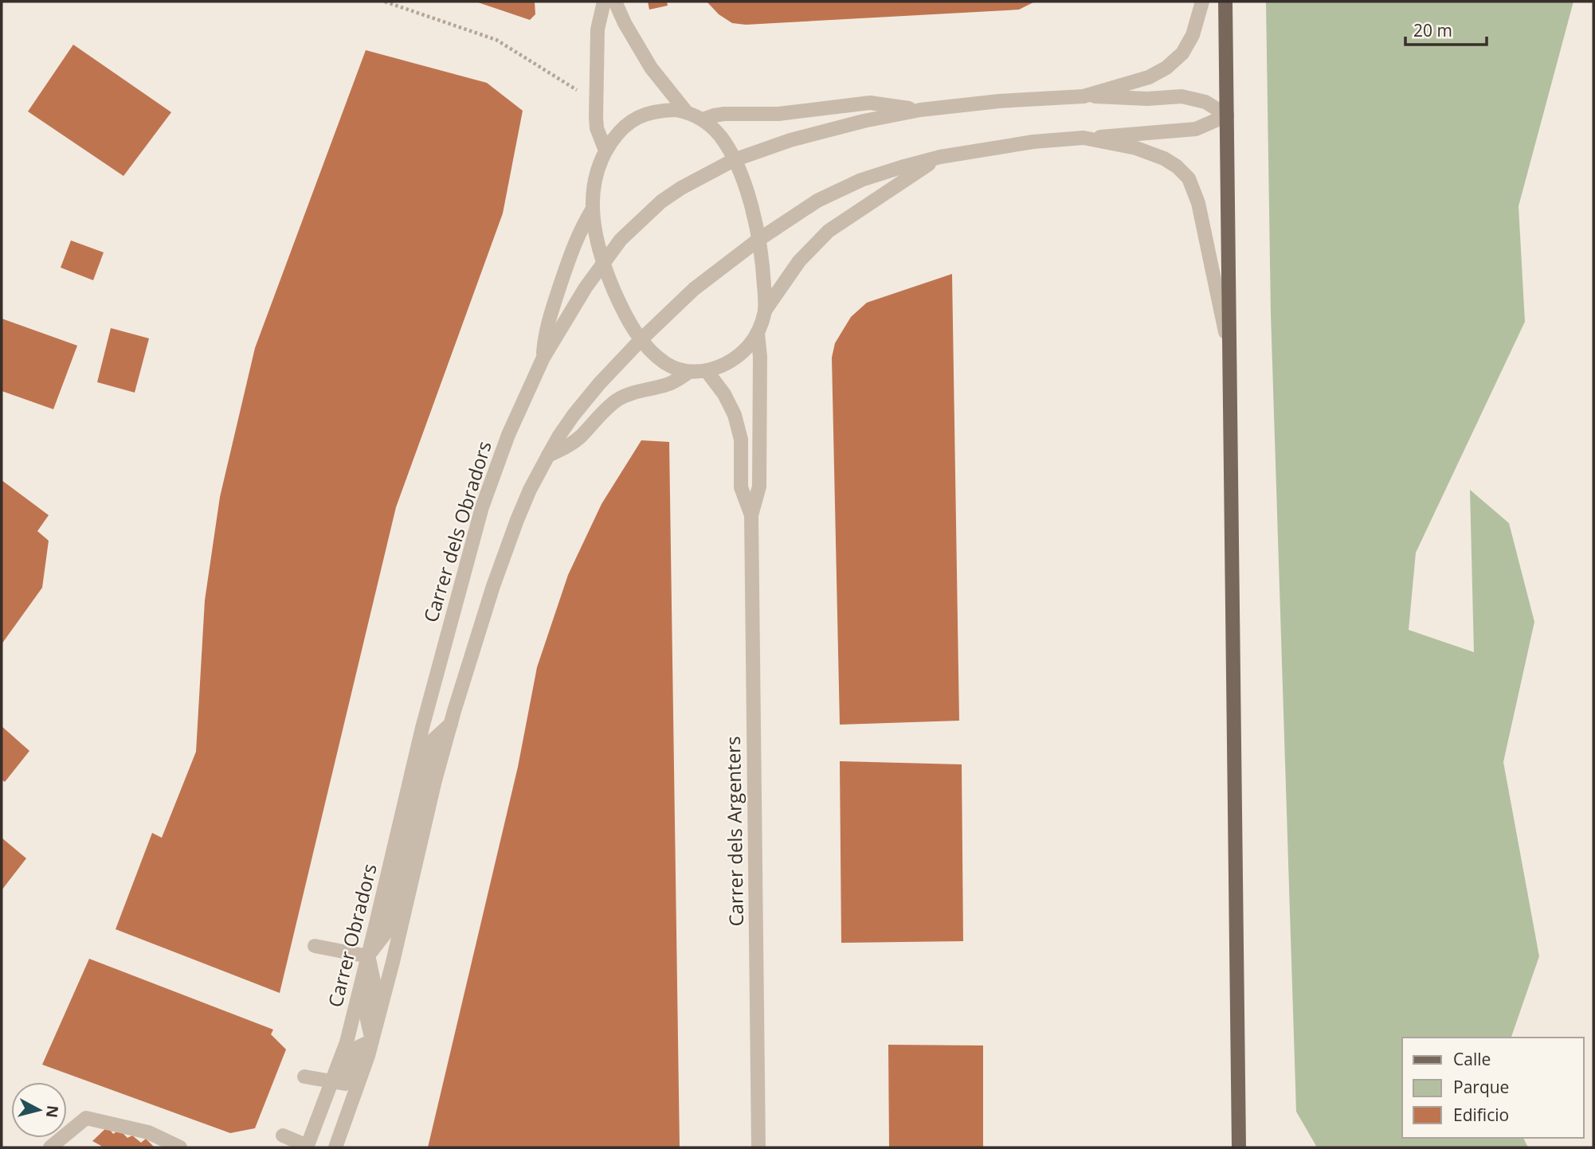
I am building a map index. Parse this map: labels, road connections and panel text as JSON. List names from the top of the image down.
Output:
{
  "streets": {
    "street": ["Carrer dels Obradors", "Carrer dels Argenters", "Carrer Obradors"]
  },
  "crossings": [
    ["Carrer dels Obradors", "Carrer Obradors"]
  ],
  "legend": ["Calle", "Parque", "Edificio"],
  "scale_bar": "20 m",
  "north": "right"
}
